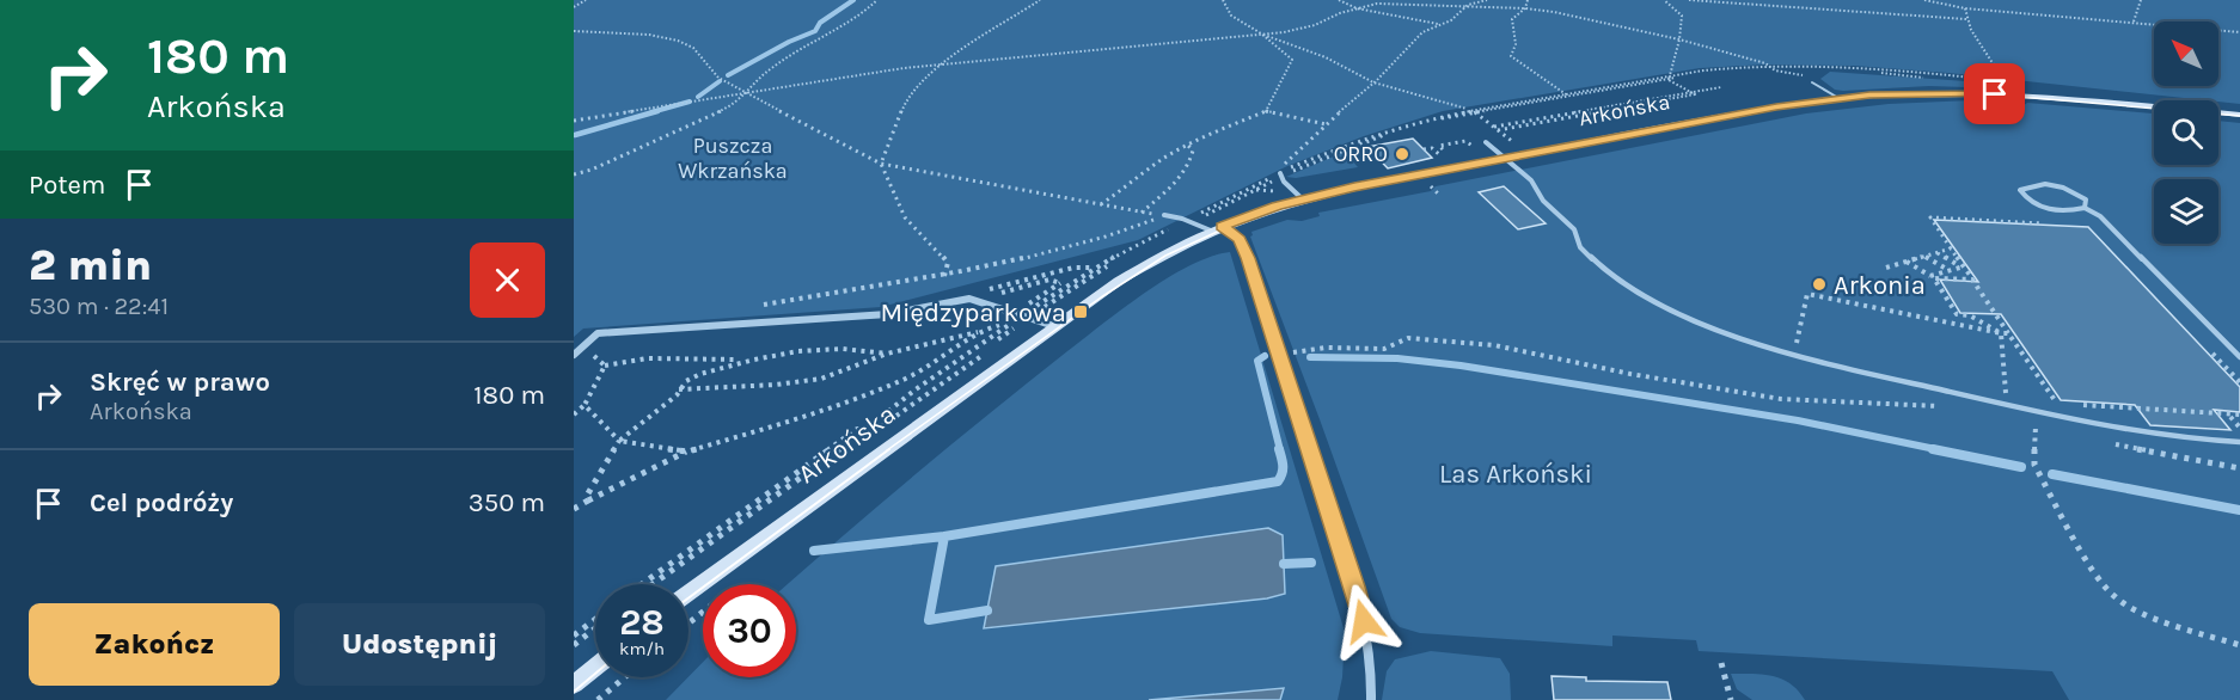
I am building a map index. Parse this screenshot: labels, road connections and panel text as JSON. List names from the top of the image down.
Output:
{
  "streets": {
    "street": ["Arkońska"]
  },
  "parks": ["Puszcza Wkrzańska", "Las Arkoński"],
  "places": {
    "other": ["ORRO", "Arkonia"],
    "transit": ["Międzyparkowa"]
  },
  "north": "top left",
  "page": {
    "turn": ["180 m", "Arkońska"],
    "then": "Potem",
    "heading": ["2 min", "530 m · 22:41"],
    "list": [
      {
        "name": "Skręć w prawo",
        "note": "Arkońska",
        "value": "180 m"
      },
      {
        "name": "Cel podróży",
        "value": "350 m"
      }
    ],
    "speed": "28 km/h",
    "limit": "30",
    "buttons": ["Zakończ", "Udostępnij"]
  }
}
